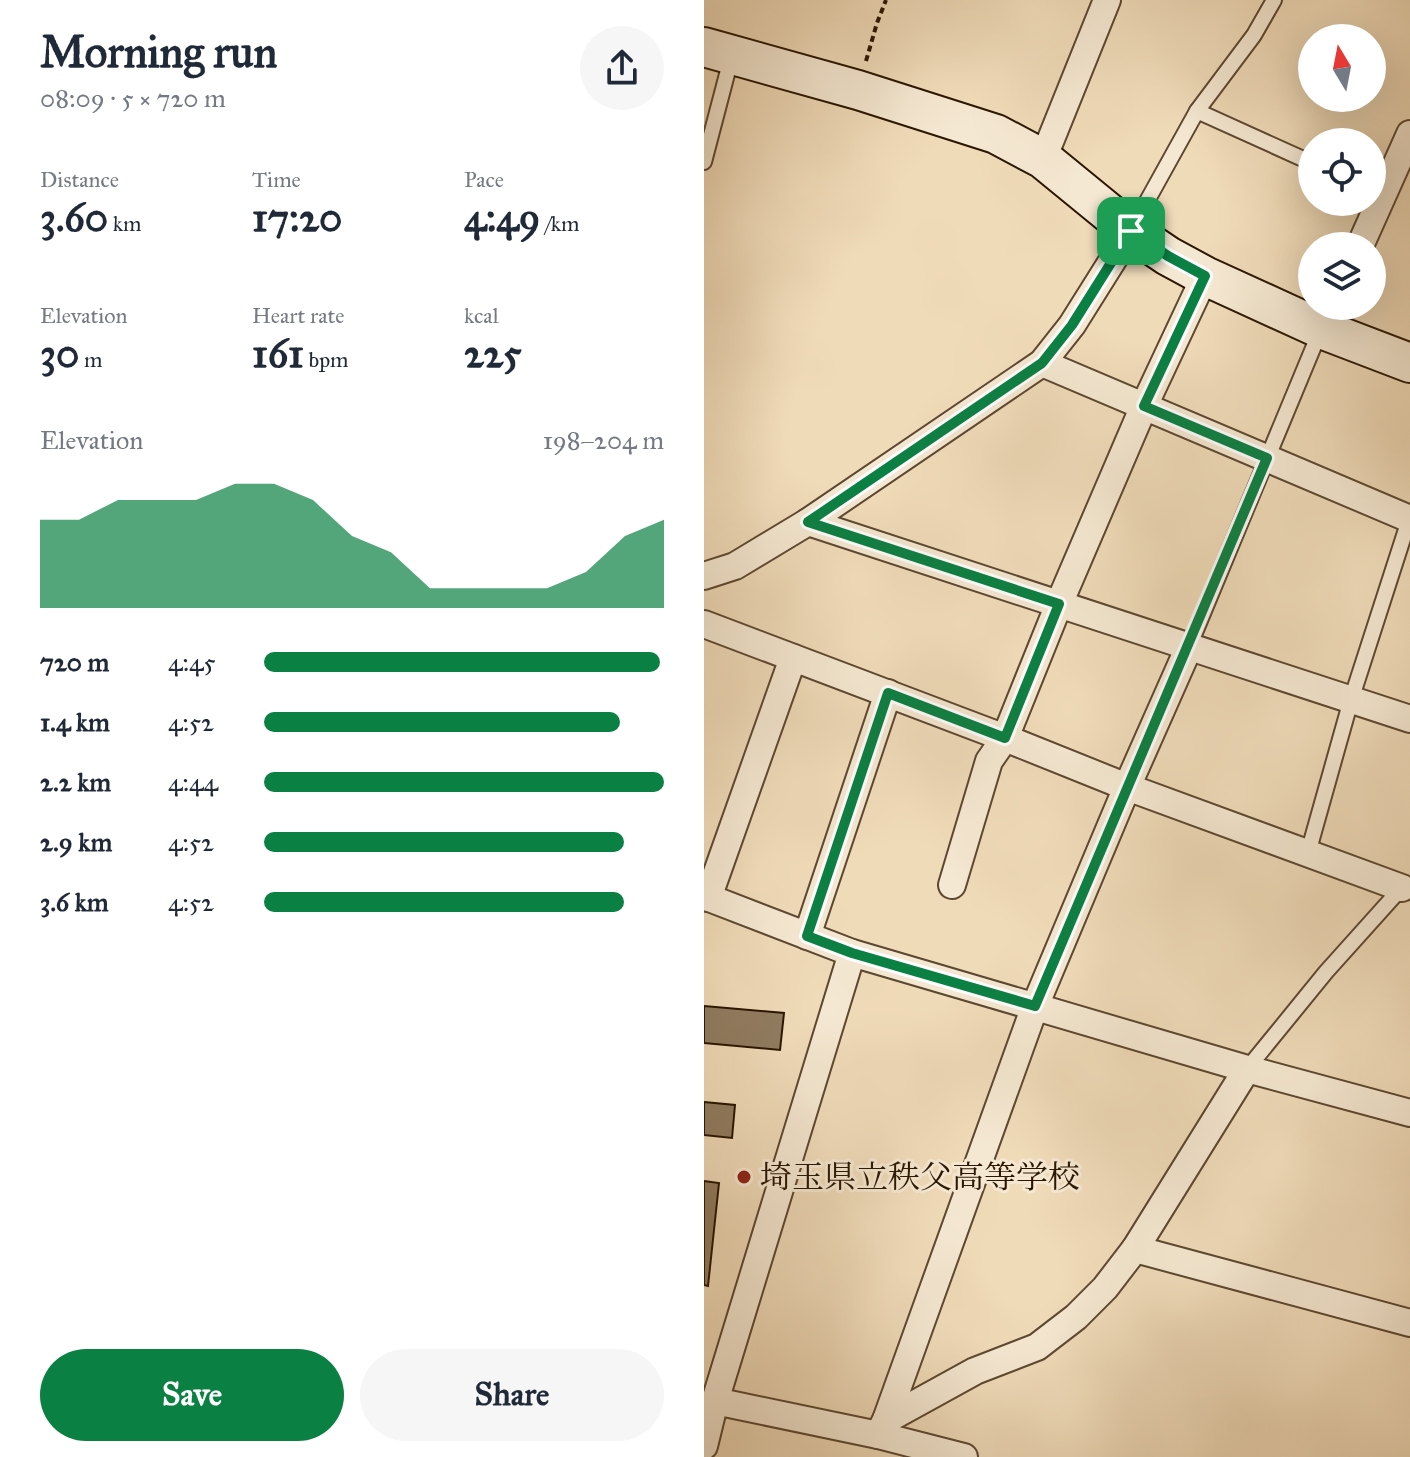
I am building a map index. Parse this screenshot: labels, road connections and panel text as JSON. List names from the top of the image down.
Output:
{
  "places": ["埼玉県立秩父高等学校"],
  "north": "top",
  "page": {
    "heading": ["Morning run", "08:09 · 5 × 720 m"],
    "stats": [
      ["Distance", "3.60 km"],
      ["Time", "17:20"],
      ["Pace", "4:49 /km"],
      ["Elevation", "30 m"],
      ["Heart rate", "161 bpm"],
      ["kcal", "225"]
    ],
    "chart": ["Elevation", "198–204 m"],
    "list": [
      {
        "name": "720 m",
        "note": "4:45"
      },
      {
        "name": "1.4 km",
        "note": "4:52"
      },
      {
        "name": "2.2 km",
        "note": "4:44"
      },
      {
        "name": "2.9 km",
        "note": "4:52"
      },
      {
        "name": "3.6 km",
        "note": "4:52"
      }
    ],
    "buttons": ["Save", "Share"]
  }
}
